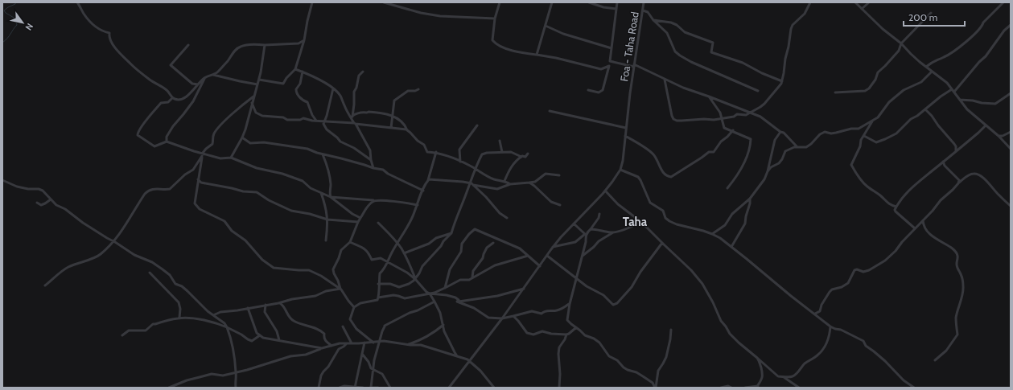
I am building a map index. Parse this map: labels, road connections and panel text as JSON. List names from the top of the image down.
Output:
{
  "streets": {
    "street": ["Foa - Taha Road"]
  },
  "districts": ["Taha"],
  "scale_bar": "200 m",
  "north": "bottom right"
}
